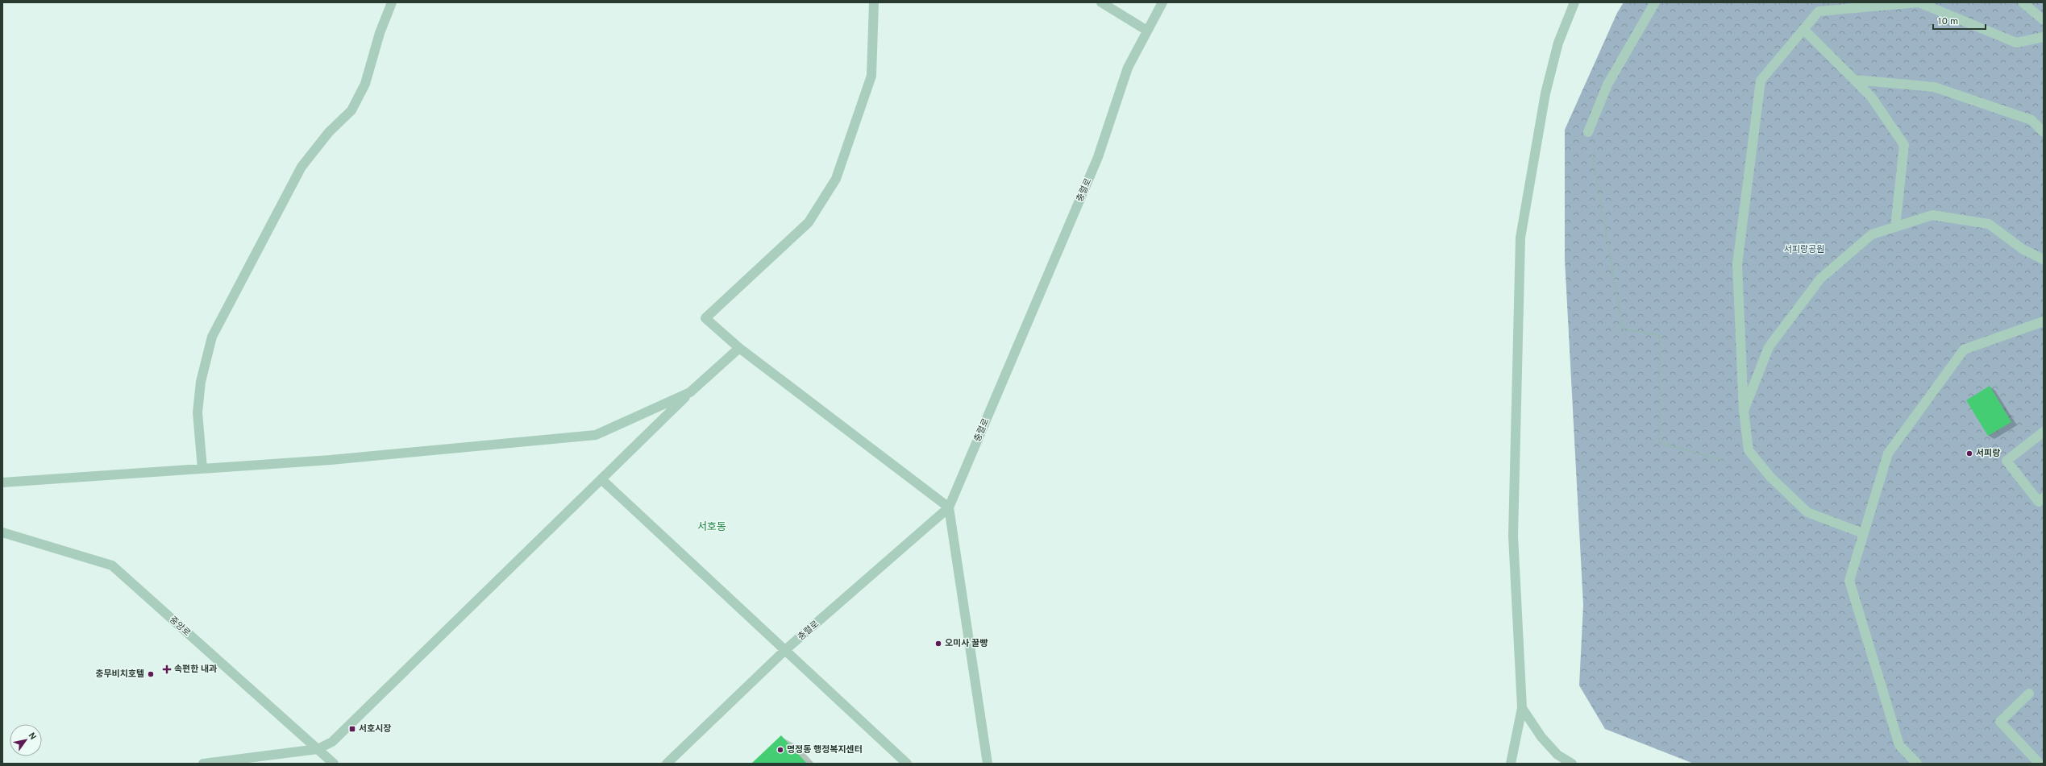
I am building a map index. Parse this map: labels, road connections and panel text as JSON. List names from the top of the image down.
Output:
{
  "streets": {
    "street": ["충렬로", "중앙로"]
  },
  "districts": ["서호동"],
  "parks": ["서피랑공원"],
  "places": {
    "other": [
      "서피랑",
      "오미사 꿀빵",
      "충무비치호텔",
      "명정동 행정복지센터"
    ],
    "health": ["속편한 내과"],
    "transit": ["서호시장"]
  },
  "scale_bar": "10 m",
  "north": "top right"
}
